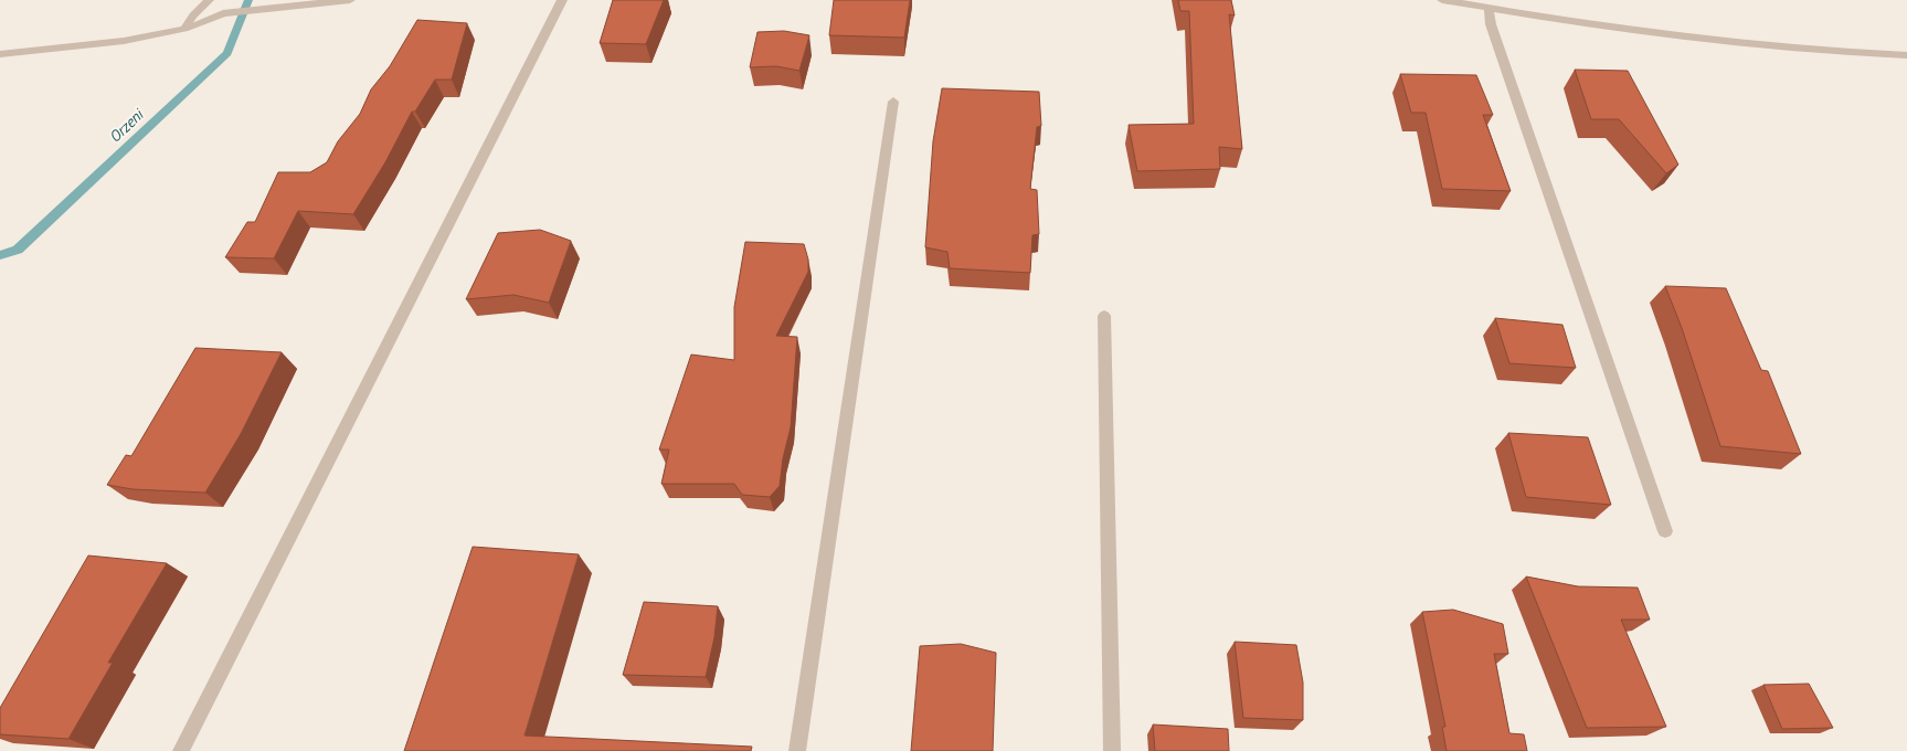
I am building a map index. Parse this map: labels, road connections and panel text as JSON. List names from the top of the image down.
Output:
{
  "water": ["Orzeni"]
}
